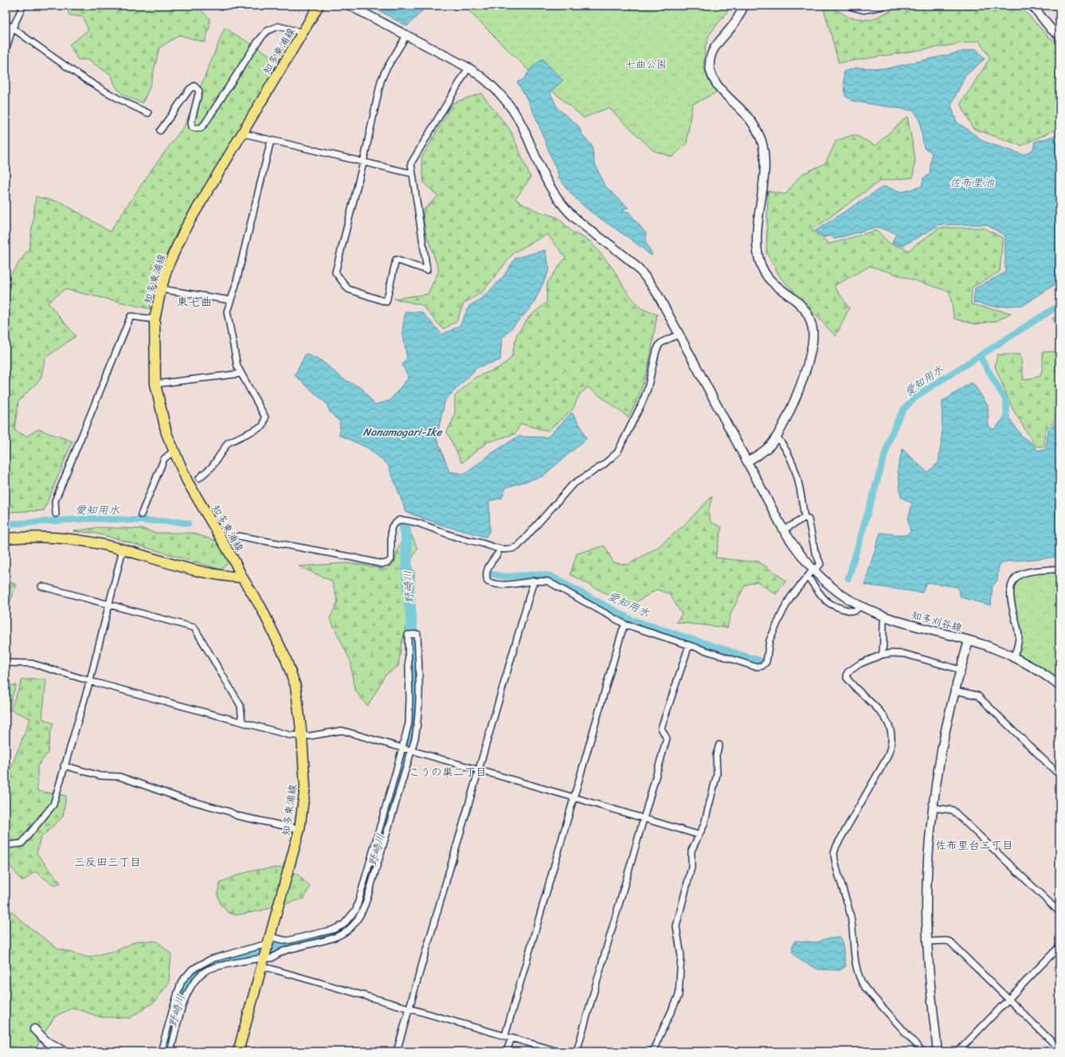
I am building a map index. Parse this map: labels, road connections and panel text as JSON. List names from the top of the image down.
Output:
{
  "streets": {
    "main road": ["知多東浦線"],
    "street": ["知多刈谷線"]
  },
  "districts": [
    "東七曲",
    "こうの巣二丁目",
    "佐布里台二丁目",
    "三反田三丁目"
  ],
  "water": [
    "佐布里池",
    "愛知用水",
    "Nanamagari-Ike",
    "野崎川"
  ],
  "parks": ["七曲公園"]
}
